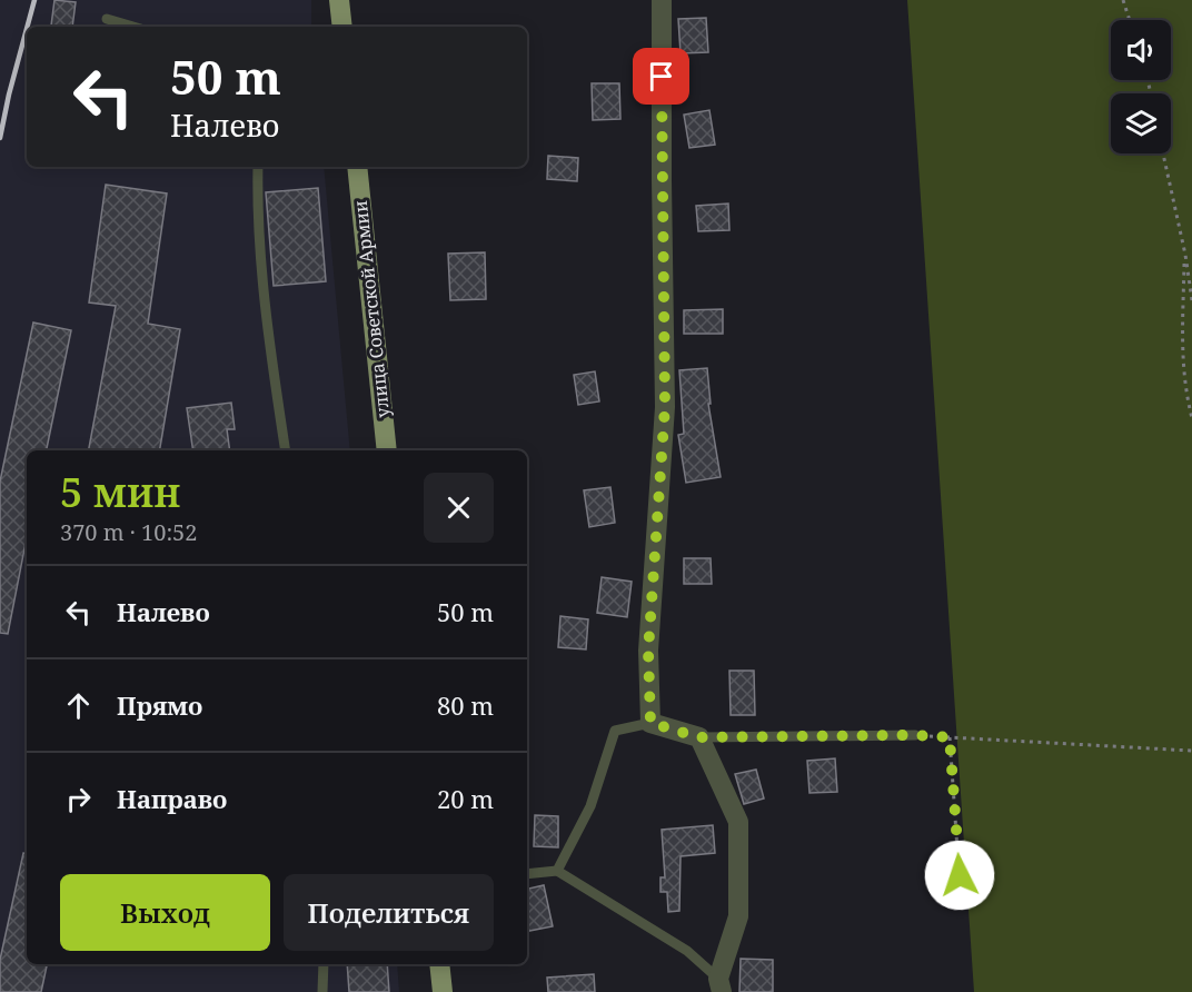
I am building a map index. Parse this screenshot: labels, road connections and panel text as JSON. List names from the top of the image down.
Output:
{
  "streets": {
    "main road": ["улица Советской Армии"]
  },
  "page": {
    "turn": ["50 m", "Налево"],
    "heading": ["5 мин", "370 m · 10:52"],
    "list": [
      {
        "name": "Налево",
        "value": "50 m"
      },
      {
        "name": "Прямо",
        "value": "80 m"
      },
      {
        "name": "Направо",
        "value": "20 m"
      }
    ],
    "buttons": ["Выход", "Поделиться"]
  }
}
